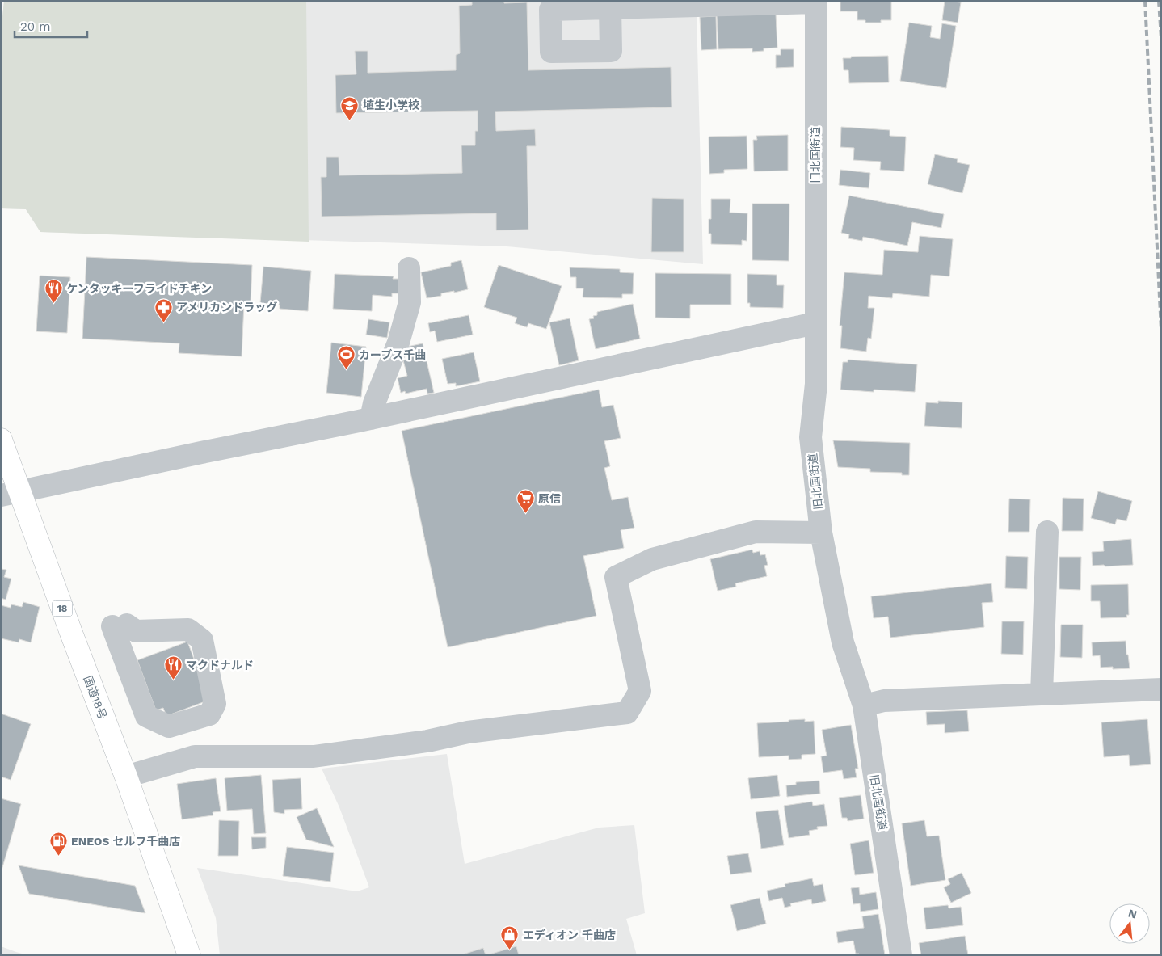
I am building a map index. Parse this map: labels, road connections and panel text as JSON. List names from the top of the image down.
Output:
{
  "streets": {
    "highway": ["18", "国道18号"],
    "street": ["旧北国街道"]
  },
  "places": {
    "school or university": ["埴生小学校"],
    "restaurant": ["ケンタッキーフライドチキン", "マクドナルド"],
    "pharmacy": ["アメリカンドラッグ"],
    "sports": ["カーブス千曲"],
    "supermarket": ["原信"],
    "fuel station": ["ENEOS セルフ千曲店"],
    "shop": ["エディオン 千曲店"]
  },
  "scale_bar": "20 m",
  "north": "top"
}
